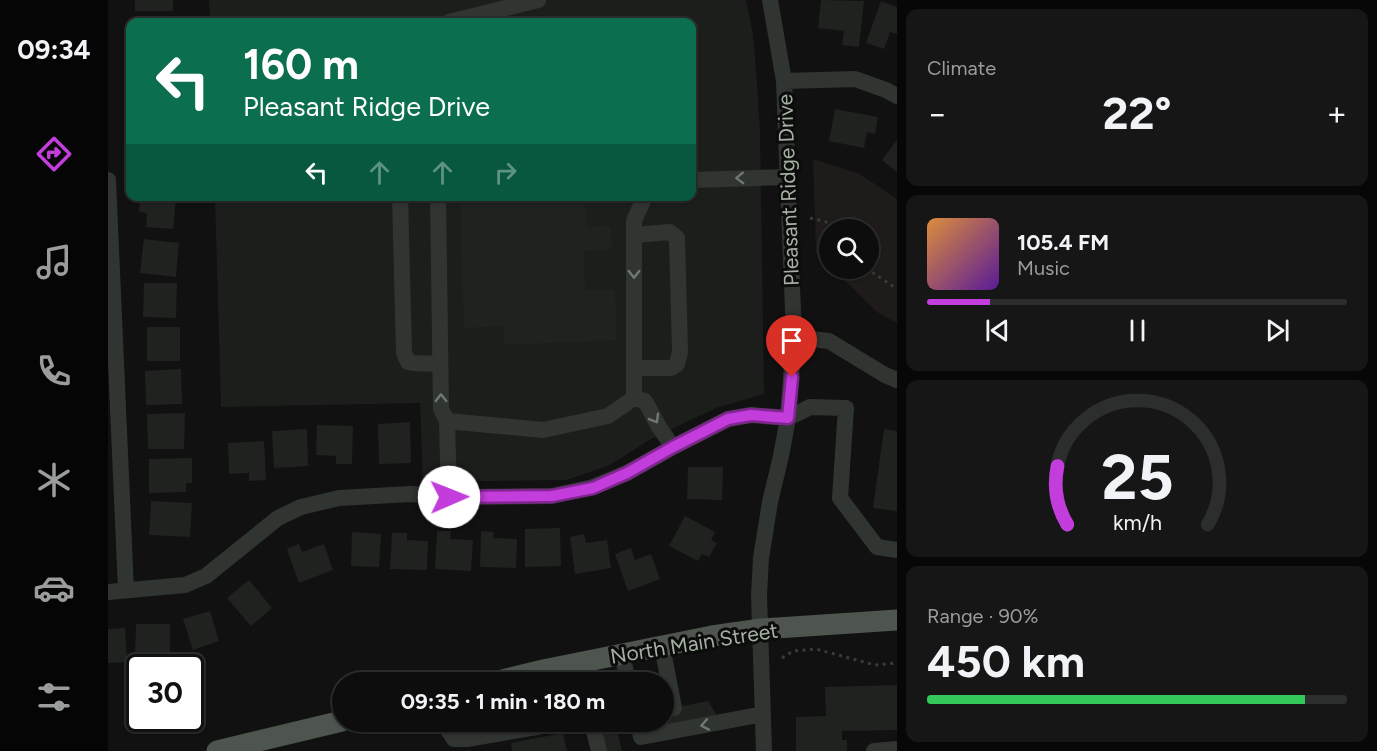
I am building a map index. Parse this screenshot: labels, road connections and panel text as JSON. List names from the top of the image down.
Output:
{
  "streets": {
    "main road": ["North Main Street"],
    "street": ["Pleasant Ridge Drive"]
  },
  "crossings": [
    ["Pleasant Ridge Drive", "North Main Street"]
  ],
  "page": {
    "tabs": "09:34",
    "tile": [
      "Climate",
      ["Range · 90%", "450 km"]
    ],
    "turn": ["160 m", "Pleasant Ridge Drive"],
    "heat": ["−", "22°", "+"],
    "song": ["105.4 FM", "Music"],
    "limit": "30",
    "trip": "09:35 · 1 min · 180 m",
    "gauge": ["25", "km/h"]
  }
}
